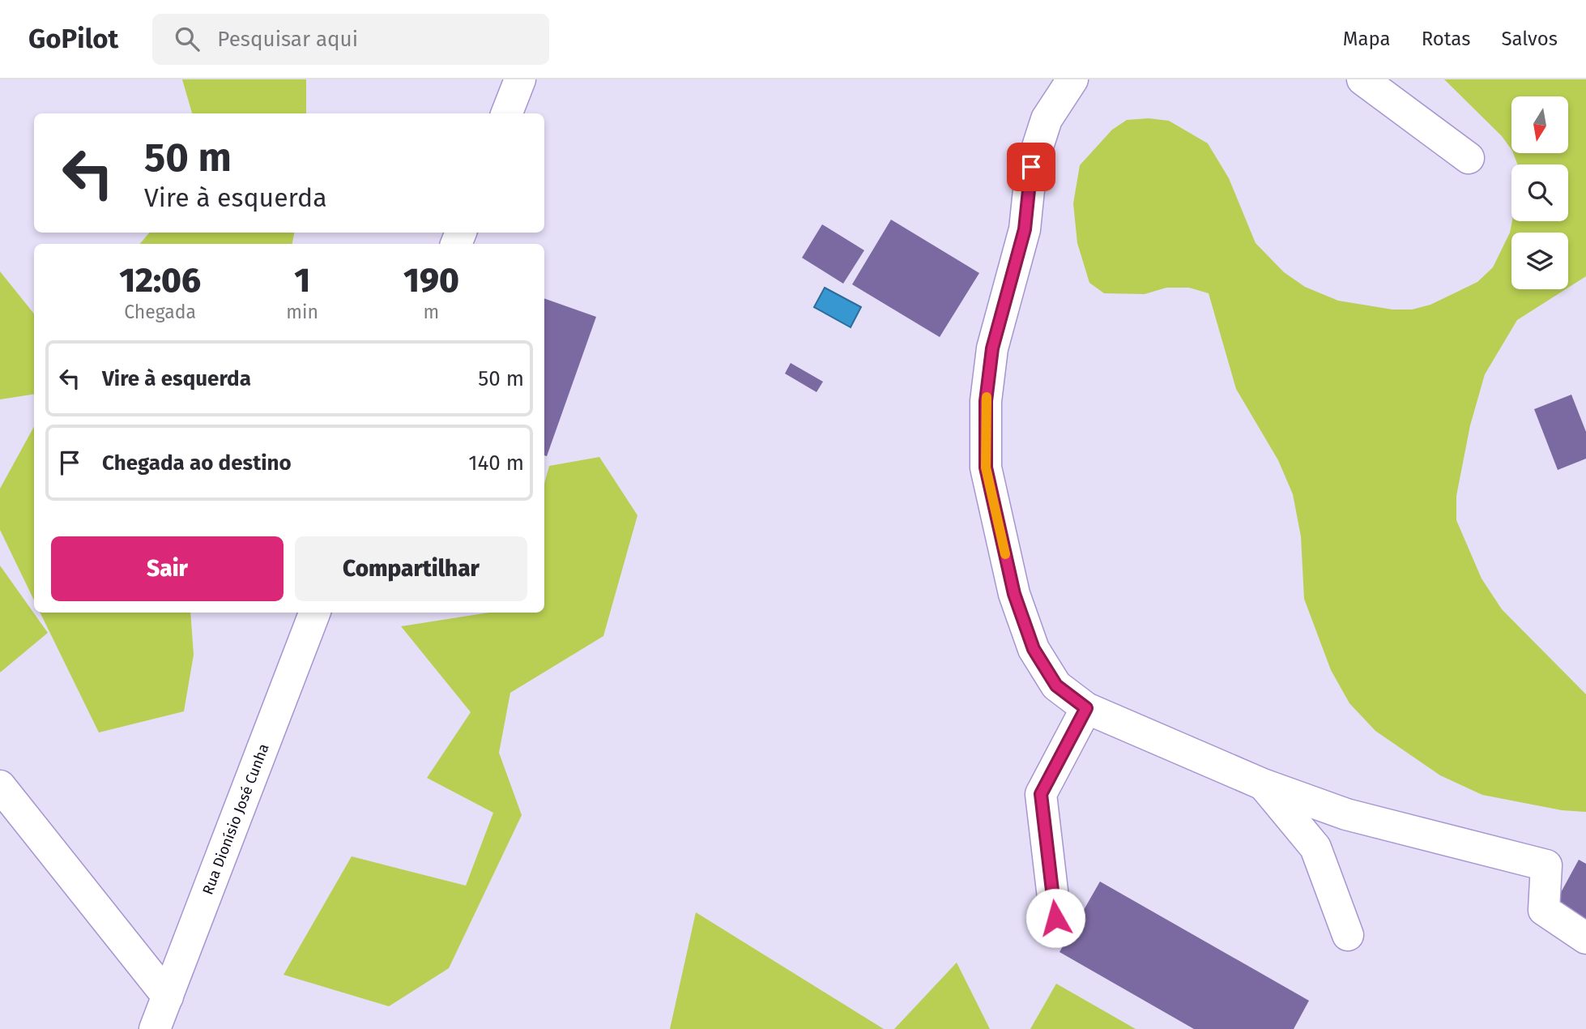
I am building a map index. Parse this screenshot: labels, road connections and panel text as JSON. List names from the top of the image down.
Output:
{
  "streets": {
    "street": ["Rua Dionísio José Cunha"]
  },
  "north": "bottom",
  "page": {
    "header": "GoPilot",
    "search": "Pesquisar aqui",
    "nav": ["Mapa", "Rotas", "Salvos"],
    "turn": ["50 m", "Vire à esquerda"],
    "eta": [
      "12:06",
      "Chegada",
      "1",
      "min",
      "190",
      "m"
    ],
    "list": [
      {
        "name": "Vire à esquerda",
        "value": "50 m"
      },
      {
        "name": "Chegada ao destino",
        "value": "140 m"
      }
    ],
    "buttons": ["Sair", "Compartilhar"]
  }
}
